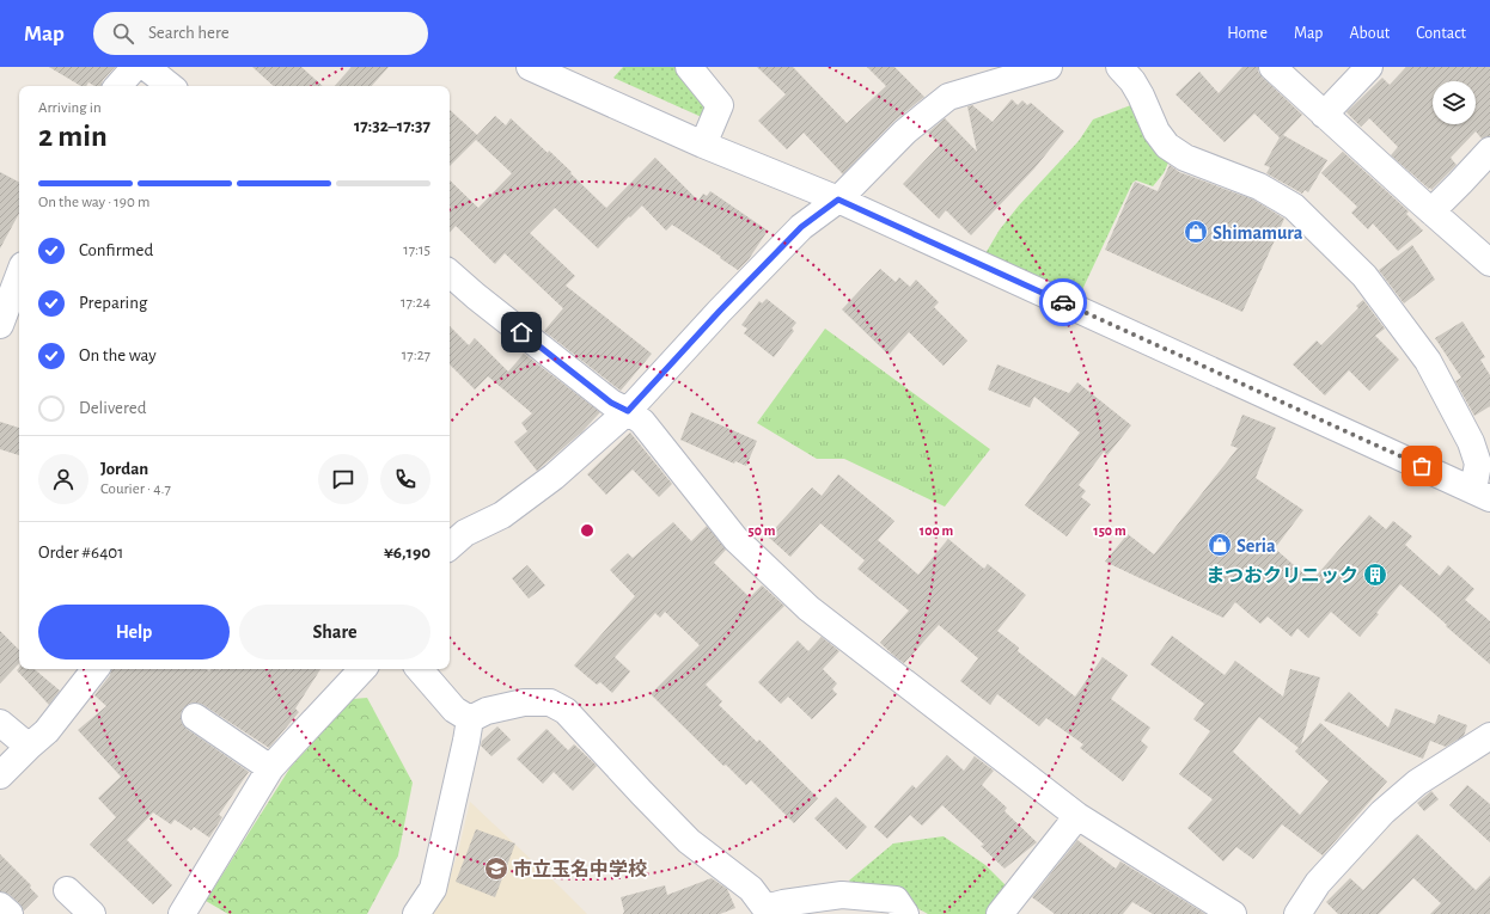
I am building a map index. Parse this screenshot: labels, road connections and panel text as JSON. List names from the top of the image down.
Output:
{
  "places": {
    "shop": ["Shimamura", "Seria"],
    "building": ["まつおクリニック"],
    "school or university": ["市立玉名中学校"]
  },
  "page": {
    "header": "Map",
    "search": "Search here",
    "nav": [
      "Home",
      "Map",
      "About",
      "Contact"
    ],
    "heading": ["2 min", "Arriving in", "17:32–17:37"],
    "panel": [
      "Jordan",
      "Courier · 4.7",
      "Order #6401",
      "¥6,190"
    ],
    "bar": "On the way · 190 m",
    "list": [
      ["Confirmed", "17:15"],
      ["Preparing", "17:24"],
      ["On the way", "17:27"],
      "Delivered"
    ],
    "buttons": ["Help", "Share"]
  },
  "rings": ["50 m", "100 m", "150 m"]
}
